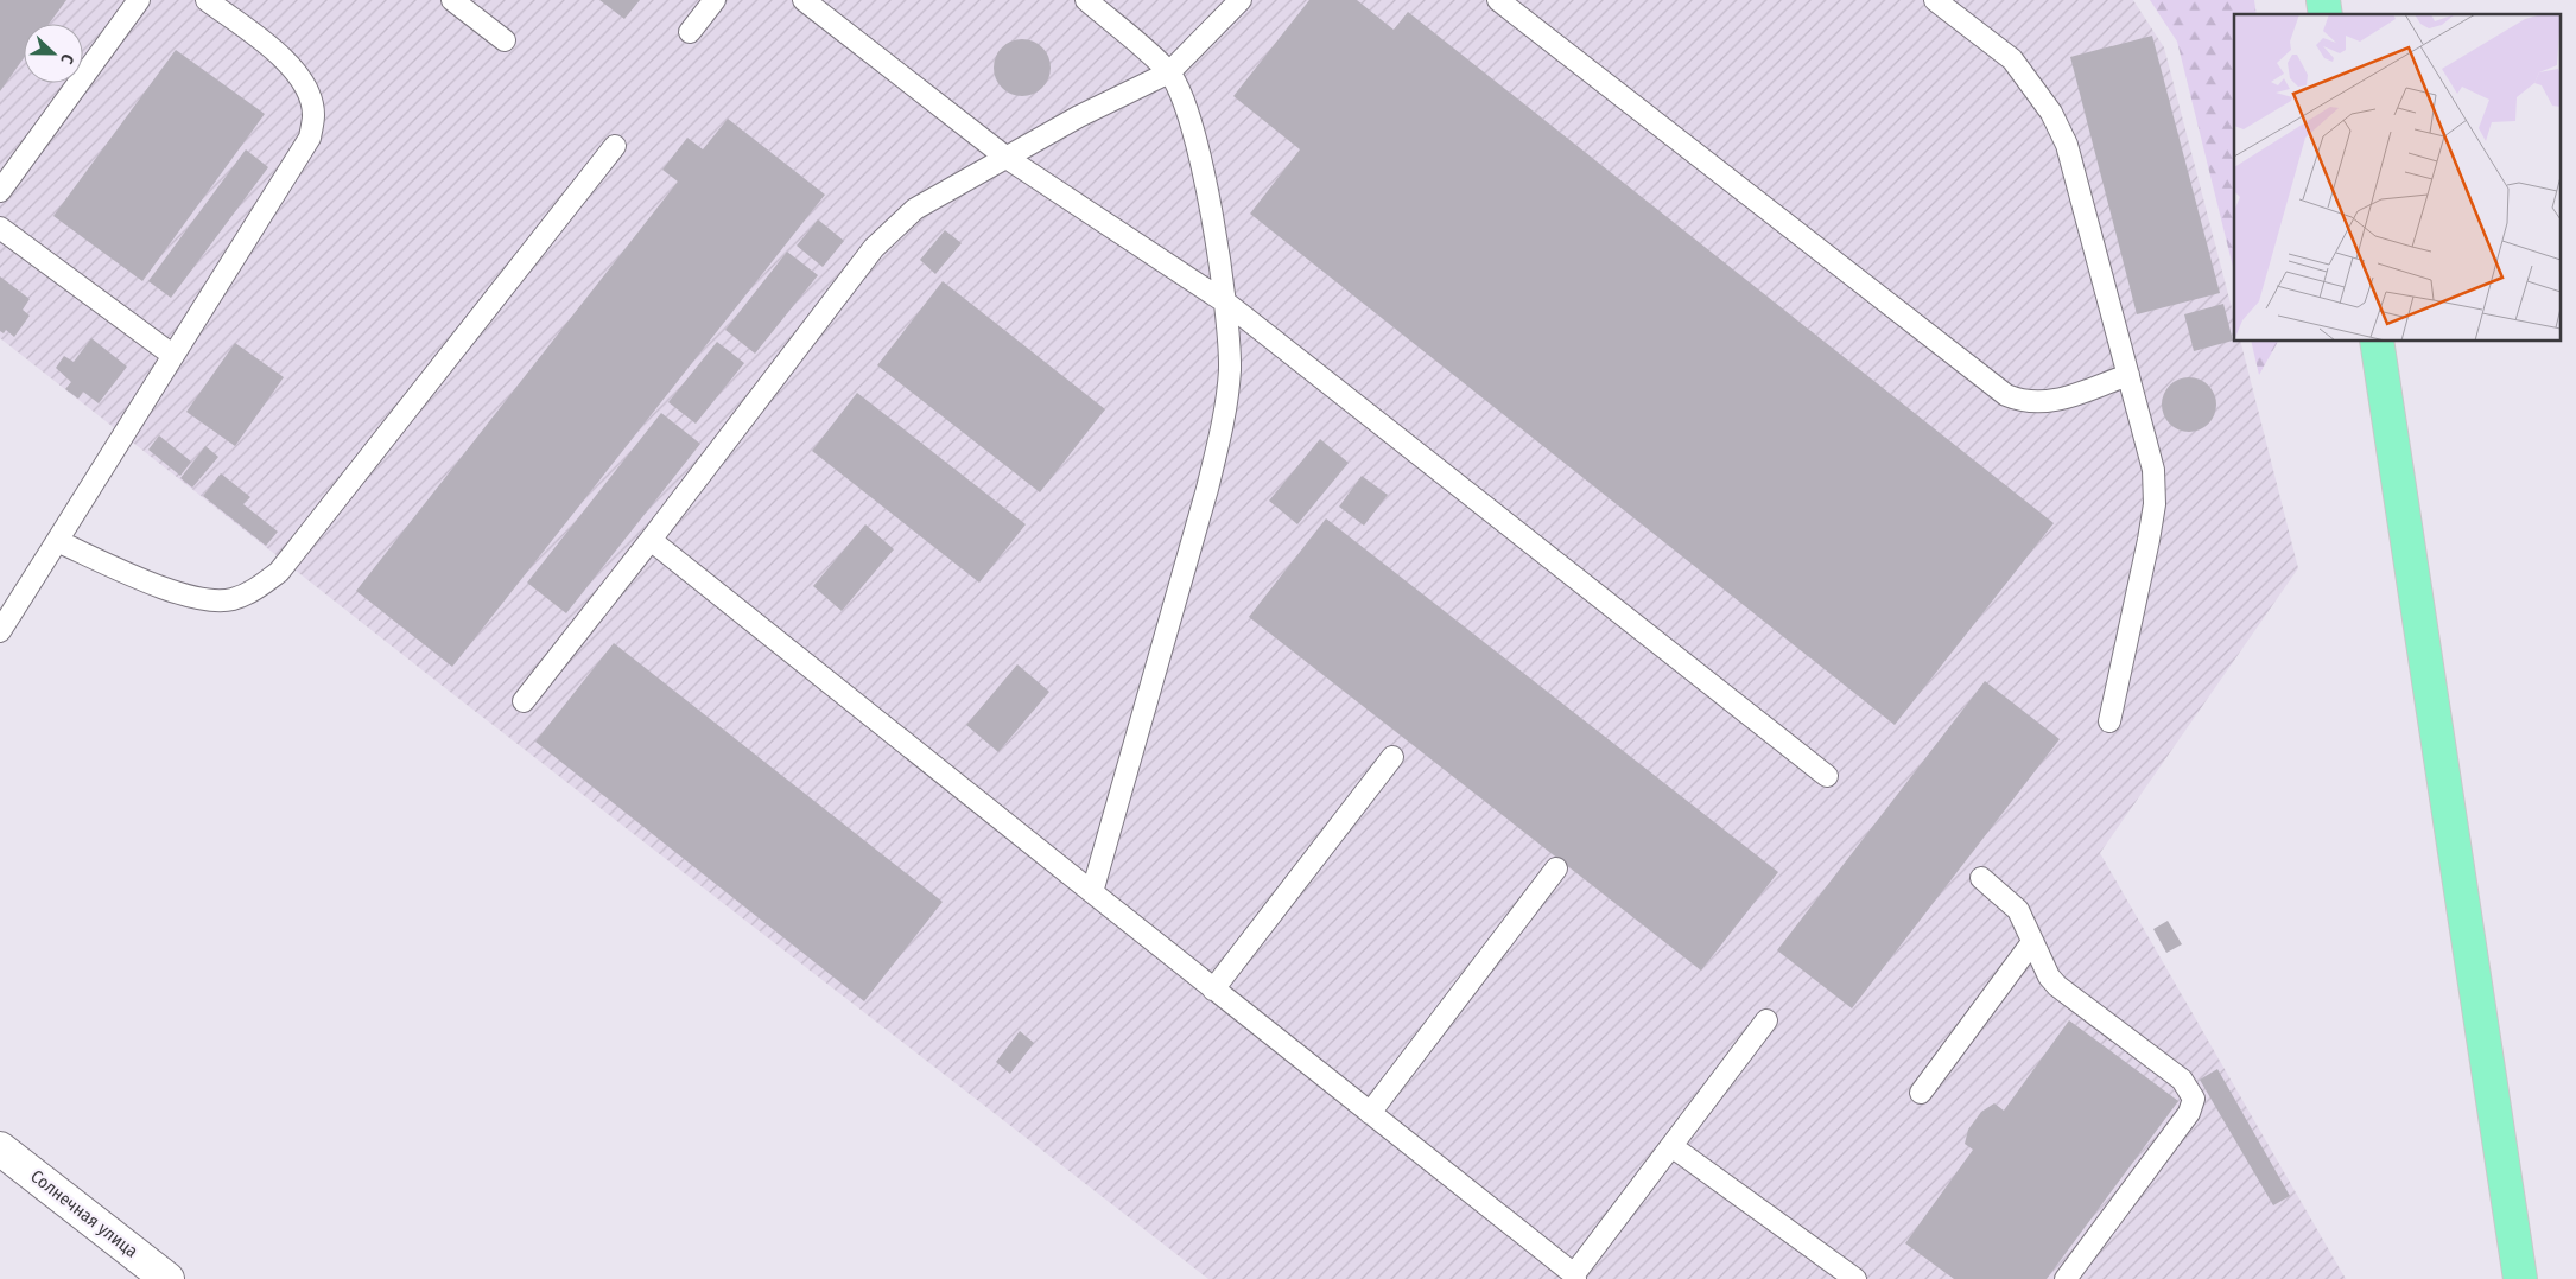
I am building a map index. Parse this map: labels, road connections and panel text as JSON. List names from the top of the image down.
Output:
{
  "streets": {
    "street": ["Солнечная улица"]
  },
  "north": "right"
}
